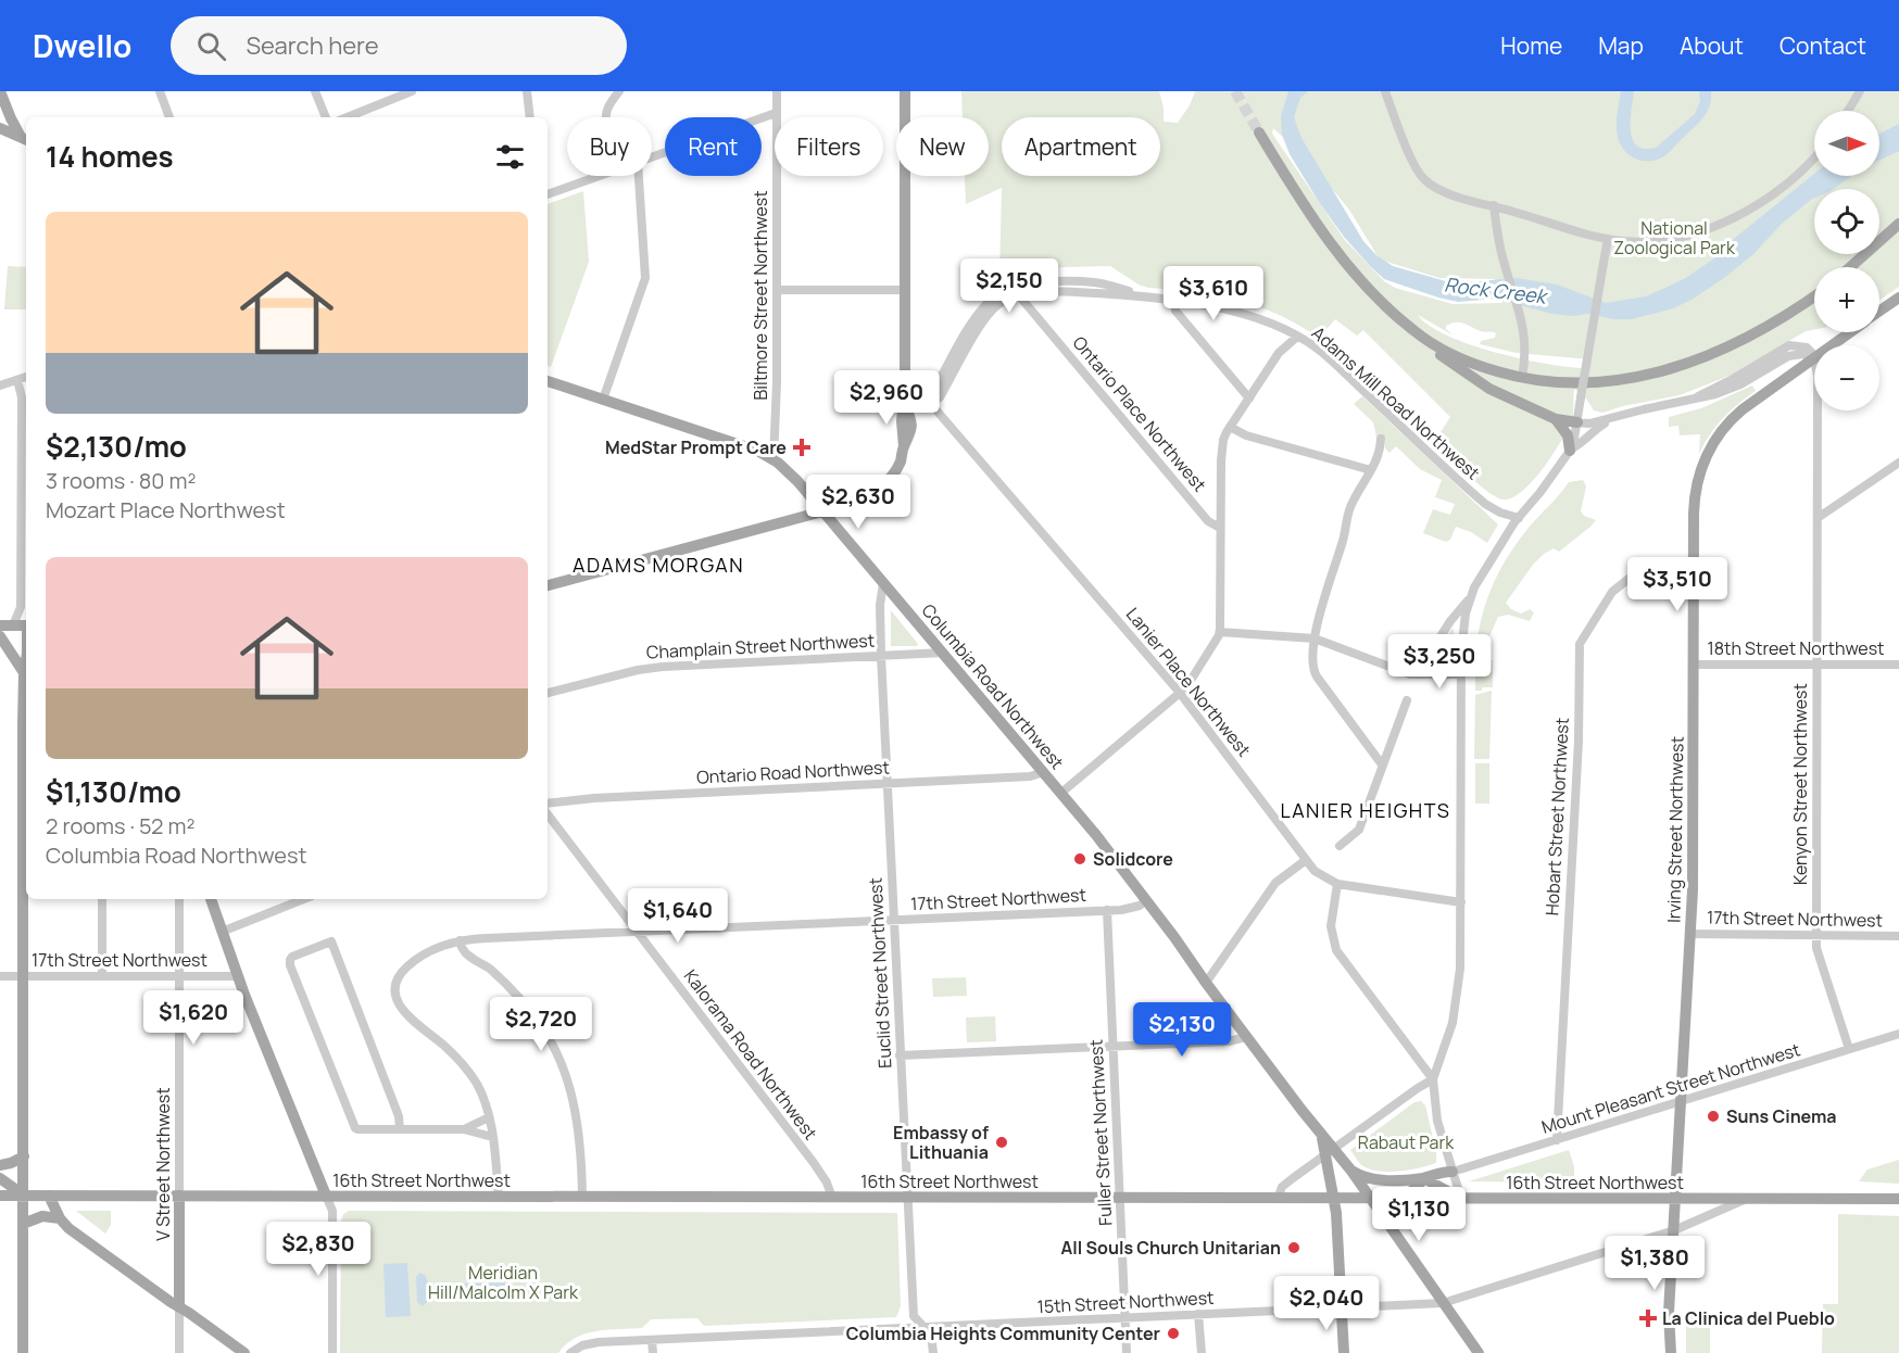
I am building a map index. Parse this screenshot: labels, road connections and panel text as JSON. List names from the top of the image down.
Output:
{
  "streets": {
    "main road": [
      "Columbia Road Northwest",
      "Irving Street Northwest",
      "V Street Northwest",
      "16th Street Northwest"
    ],
    "street": [
      "Biltmore Street Northwest",
      "Adams Mill Road Northwest",
      "Ontario Place Northwest",
      "Champlain Street Northwest",
      "18th Street Northwest",
      "Lanier Place Northwest",
      "Ontario Road Northwest",
      "Kenyon Street Northwest",
      "Hobart Street Northwest",
      "17th Street Northwest",
      "Euclid Street Northwest",
      "Kalorama Road Northwest",
      "Mount Pleasant Street Northwest",
      "Fuller Street Northwest",
      "15th Street Northwest"
    ]
  },
  "crossings": [
    ["Biltmore Street Northwest", "Columbia Road Northwest"],
    ["Adams Mill Road Northwest", "Ontario Place Northwest"],
    ["Adams Mill Road Northwest", "Lanier Place Northwest"],
    ["Champlain Street Northwest", "Columbia Road Northwest"],
    ["Champlain Street Northwest", "Euclid Street Northwest"],
    ["18th Street Northwest", "Kenyon Street Northwest"],
    ["18th Street Northwest", "Irving Street Northwest"],
    ["Columbia Road Northwest", "Ontario Road Northwest"],
    ["Columbia Road Northwest", "17th Street Northwest"],
    ["Columbia Road Northwest", "Euclid Street Northwest"],
    ["Columbia Road Northwest", "16th Street Northwest"],
    ["Columbia Road Northwest", "15th Street Northwest"],
    ["Ontario Road Northwest", "Euclid Street Northwest"],
    ["Kenyon Street Northwest", "17th Street Northwest"],
    ["Kenyon Street Northwest", "Mount Pleasant Street Northwest"],
    ["Hobart Street Northwest", "Irving Street Northwest"],
    ["Hobart Street Northwest", "Mount Pleasant Street Northwest"],
    ["Irving Street Northwest", "17th Street Northwest"],
    ["Irving Street Northwest", "Mount Pleasant Street Northwest"],
    ["Irving Street Northwest", "16th Street Northwest"],
    ["Irving Street Northwest", "15th Street Northwest"],
    ["17th Street Northwest", "Euclid Street Northwest"],
    ["17th Street Northwest", "Kalorama Road Northwest"],
    ["17th Street Northwest", "Fuller Street Northwest"],
    ["17th Street Northwest", "V Street Northwest"],
    ["Euclid Street Northwest", "16th Street Northwest"],
    ["Euclid Street Northwest", "15th Street Northwest"],
    ["Kalorama Road Northwest", "16th Street Northwest"],
    ["Fuller Street Northwest", "16th Street Northwest"],
    ["Fuller Street Northwest", "15th Street Northwest"],
    ["V Street Northwest", "16th Street Northwest"],
    ["16th Street Northwest", "15th Street Northwest"]
  ],
  "districts": ["ADAMS MORGAN", "LANIER HEIGHTS"],
  "water": ["Rock Creek"],
  "parks": ["National Zoological Park", "Rabaut Park", "Meridian Hill/Malcolm X Park"],
  "places": {
    "health": ["MedStar Prompt Care", "La Clinica del Pueblo"],
    "other": [
      "Solidcore",
      "Suns Cinema",
      "Embassy of Lithuania",
      "All Souls Church Unitarian",
      "Columbia Heights Community Center"
    ]
  },
  "north": "right",
  "page": {
    "header": "Dwello",
    "search": "Search here",
    "nav": [
      "Home",
      "Map",
      "About",
      "Contact"
    ],
    "map_buttons": ["+", "−"],
    "chip": [
      "Buy",
      "Rent",
      "Filters",
      "New",
      "Apartment"
    ],
    "heading": "14 homes",
    "list": [
      {
        "name": "$2,130/mo",
        "note": "3 rooms · 80 m² · Mozart Place Northwest"
      },
      {
        "name": "$1,130/mo",
        "note": "2 rooms · 52 m² · Columbia Road Northwest"
      }
    ],
    "price": [
      "$2,150",
      "$3,610",
      "$2,960",
      "$2,630",
      "$3,510",
      "$3,250",
      "$1,640",
      "$1,620",
      "$2,720",
      "$2,130",
      "$1,130",
      "$2,830",
      "$1,380",
      "$2,040"
    ]
  }
}
